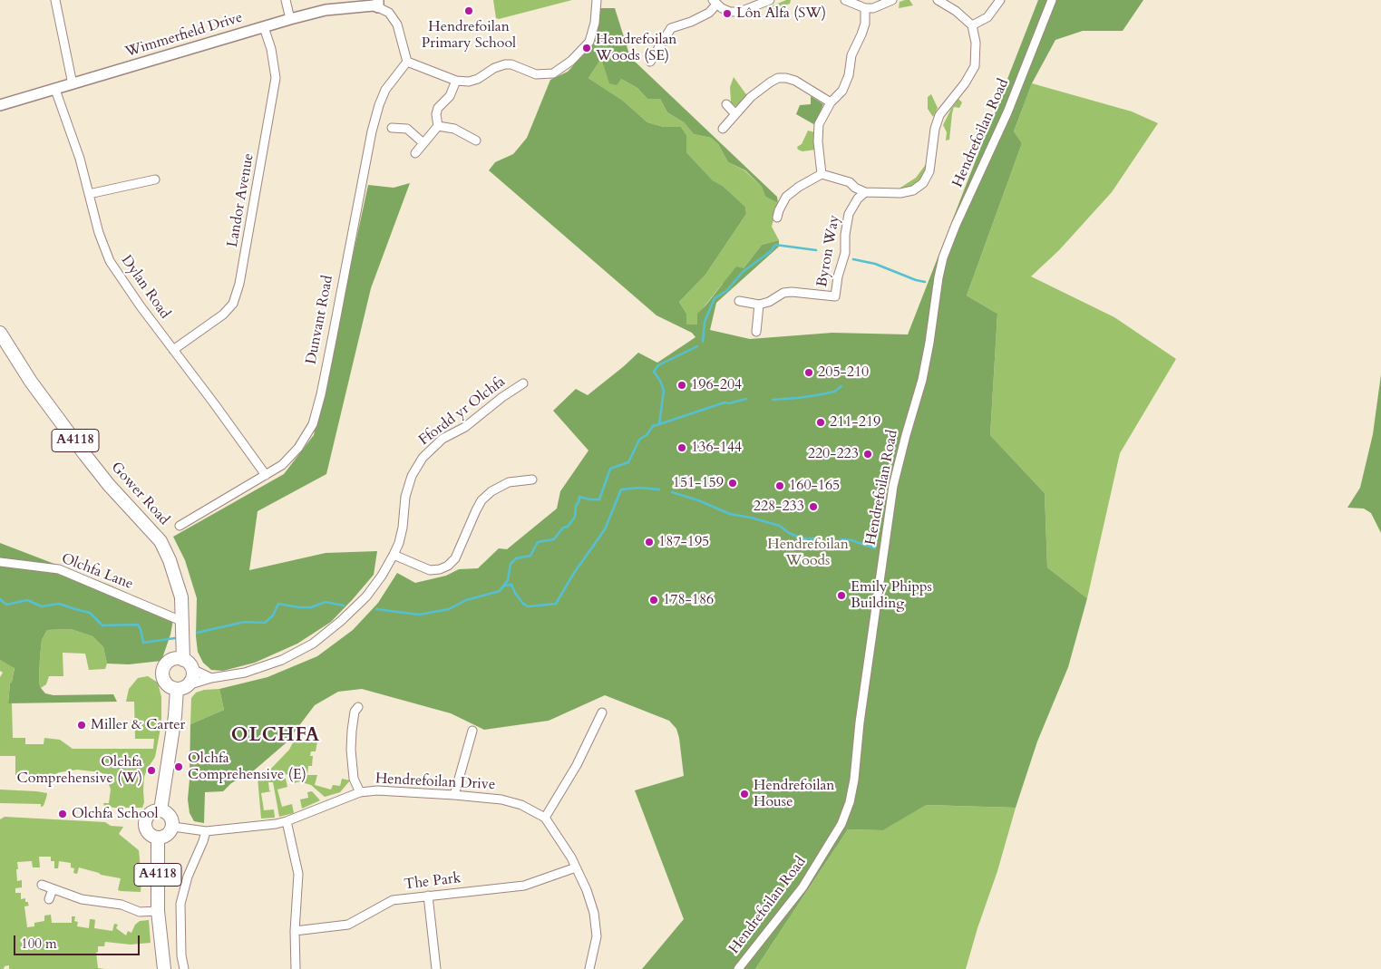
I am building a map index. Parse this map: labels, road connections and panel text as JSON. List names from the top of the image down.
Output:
{
  "streets": {
    "main road": ["A4118", "Gower Road"],
    "street": [
      "Wimmerfield Drive",
      "Hendrefoilan Road",
      "Landor Avenue",
      "Byron Way",
      "Dylan Road",
      "Dunvant Road",
      "Ffordd yr Olchfa",
      "Olchfa Lane",
      "Hendrefoilan Drive",
      "The Park"
    ]
  },
  "crossings": [
    ["Wimmerfield Drive", "Landor Avenue"],
    ["Wimmerfield Drive", "Dylan Road"],
    ["Landor Avenue", "Dylan Road"],
    ["Dylan Road", "Dunvant Road"],
    ["Ffordd yr Olchfa", "Gower Road"],
    ["A4118", "Hendrefoilan Drive"],
    ["Gower Road", "Olchfa Lane"]
  ],
  "districts": ["OLCHFA"],
  "parks": ["Hendrefoilan Woods"],
  "places": [
    "Hendrefoilan Primary School",
    "Lôn Alfa (SW)",
    "Hendrefoilan Woods (SE)",
    "205-210",
    "196-204",
    "211-219",
    "136-144",
    "220-223",
    "151-159",
    "160-165",
    "228-233",
    "187-195",
    "Emily Phipps Building",
    "178-186",
    "Miller & Carter",
    "Olchfa Comprehensive (E)",
    "Olchfa Comprehensive (W)",
    "Hendrefoilan House",
    "Olchfa School"
  ],
  "scale_bar": "100 m"
}
